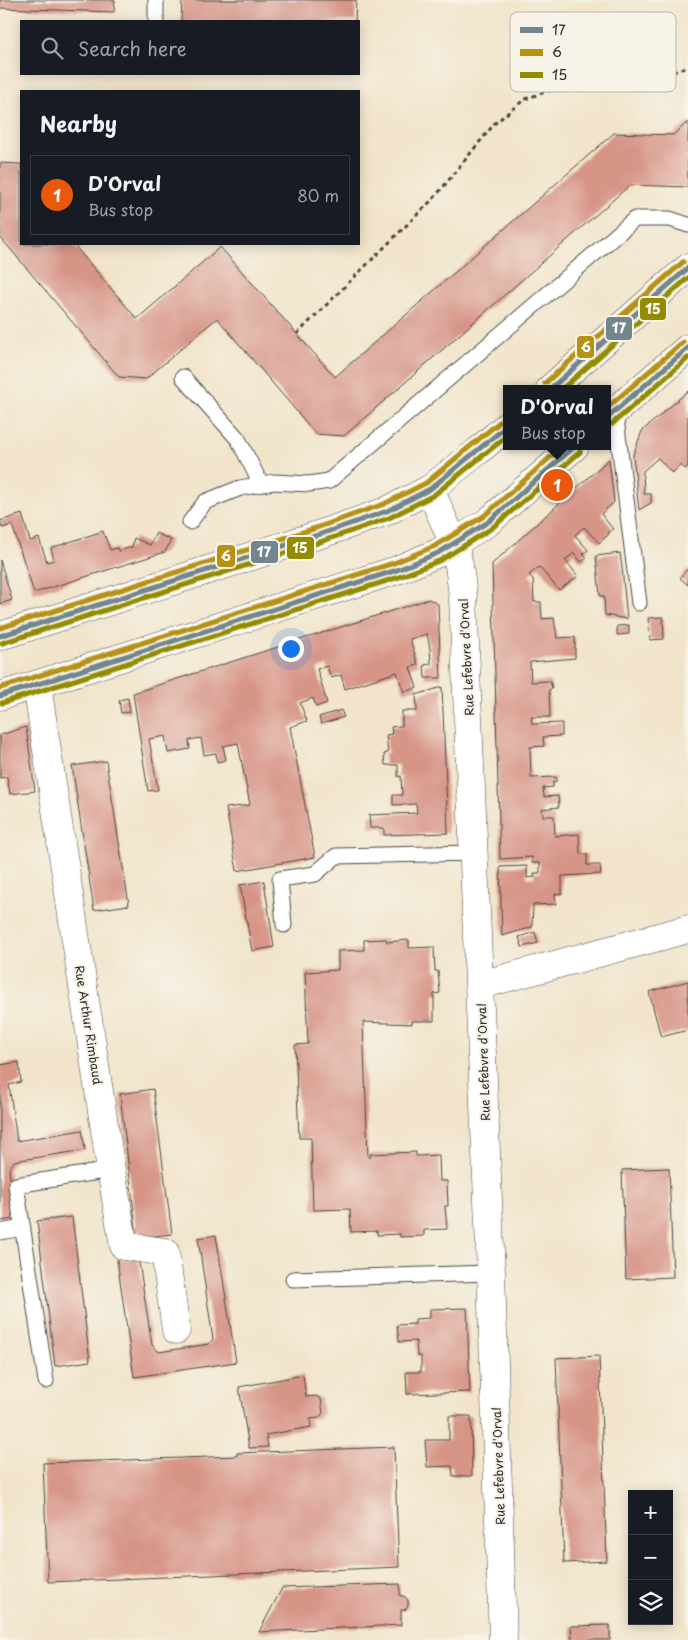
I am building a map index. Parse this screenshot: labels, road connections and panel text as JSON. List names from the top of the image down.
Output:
{
  "streets": {
    "street": ["Rue Lefebvre d'Orval", "Rue Arthur Rimbaud"]
  },
  "lines": ["transit line 6", "transit line 17", "transit line 15"],
  "legend": ["17", "6", "15"],
  "page": {
    "search": "Search here",
    "heading": "Nearby",
    "list": [
      {
        "mark": "1",
        "name": "D'Orval",
        "note": "Bus stop",
        "value": "80 m"
      }
    ],
    "popup": ["D'Orval", "Bus stop"],
    "pins": "1",
    "map_buttons": ["+", "−"]
  }
}
